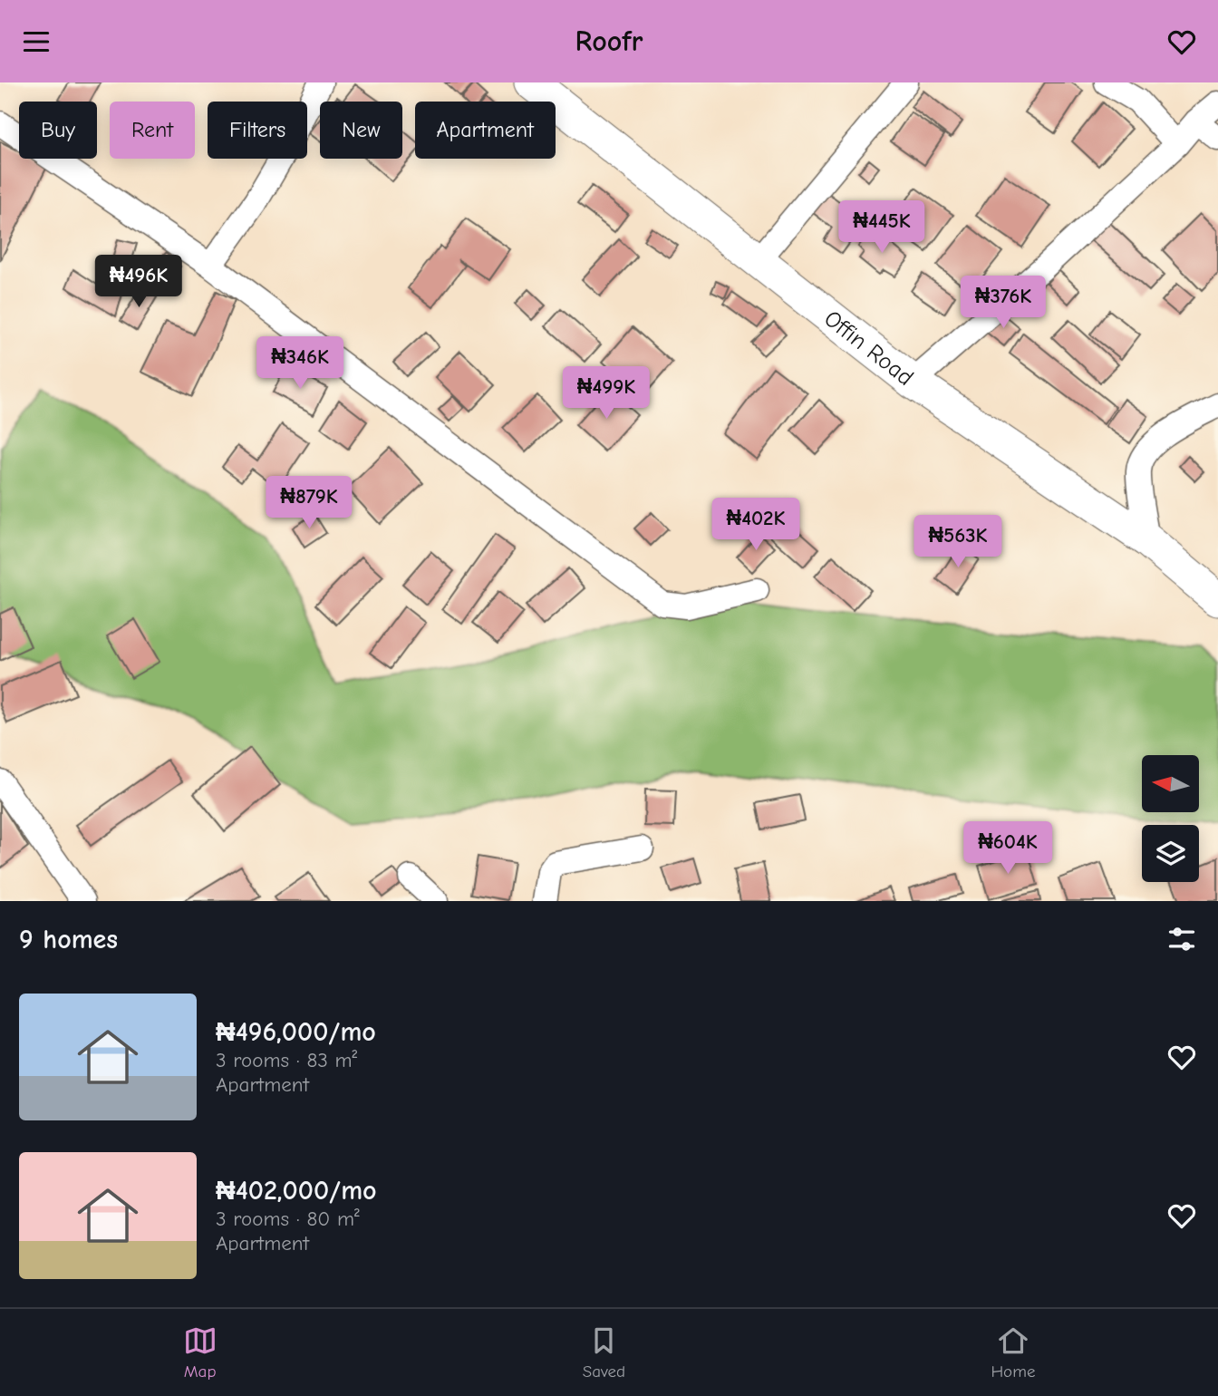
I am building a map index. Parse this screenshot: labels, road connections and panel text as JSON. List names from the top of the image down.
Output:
{
  "streets": {
    "street": ["Offin Road"]
  },
  "north": "left",
  "page": {
    "header": "Roofr",
    "chip": [
      "Buy",
      "Rent",
      "Filters",
      "New",
      "Apartment"
    ],
    "price": [
      "₦445K",
      "₦496K",
      "₦376K",
      "₦346K",
      "₦499K",
      "₦879K",
      "₦402K",
      "₦563K",
      "₦604K"
    ],
    "heading": "9 homes",
    "list": [
      {
        "name": "₦496,000/mo",
        "note": "3 rooms · 83 m² · Apartment"
      },
      {
        "name": "₦402,000/mo",
        "note": "3 rooms · 80 m² · Apartment"
      }
    ],
    "tabs": ["Map", "Saved", "Home"]
  }
}
